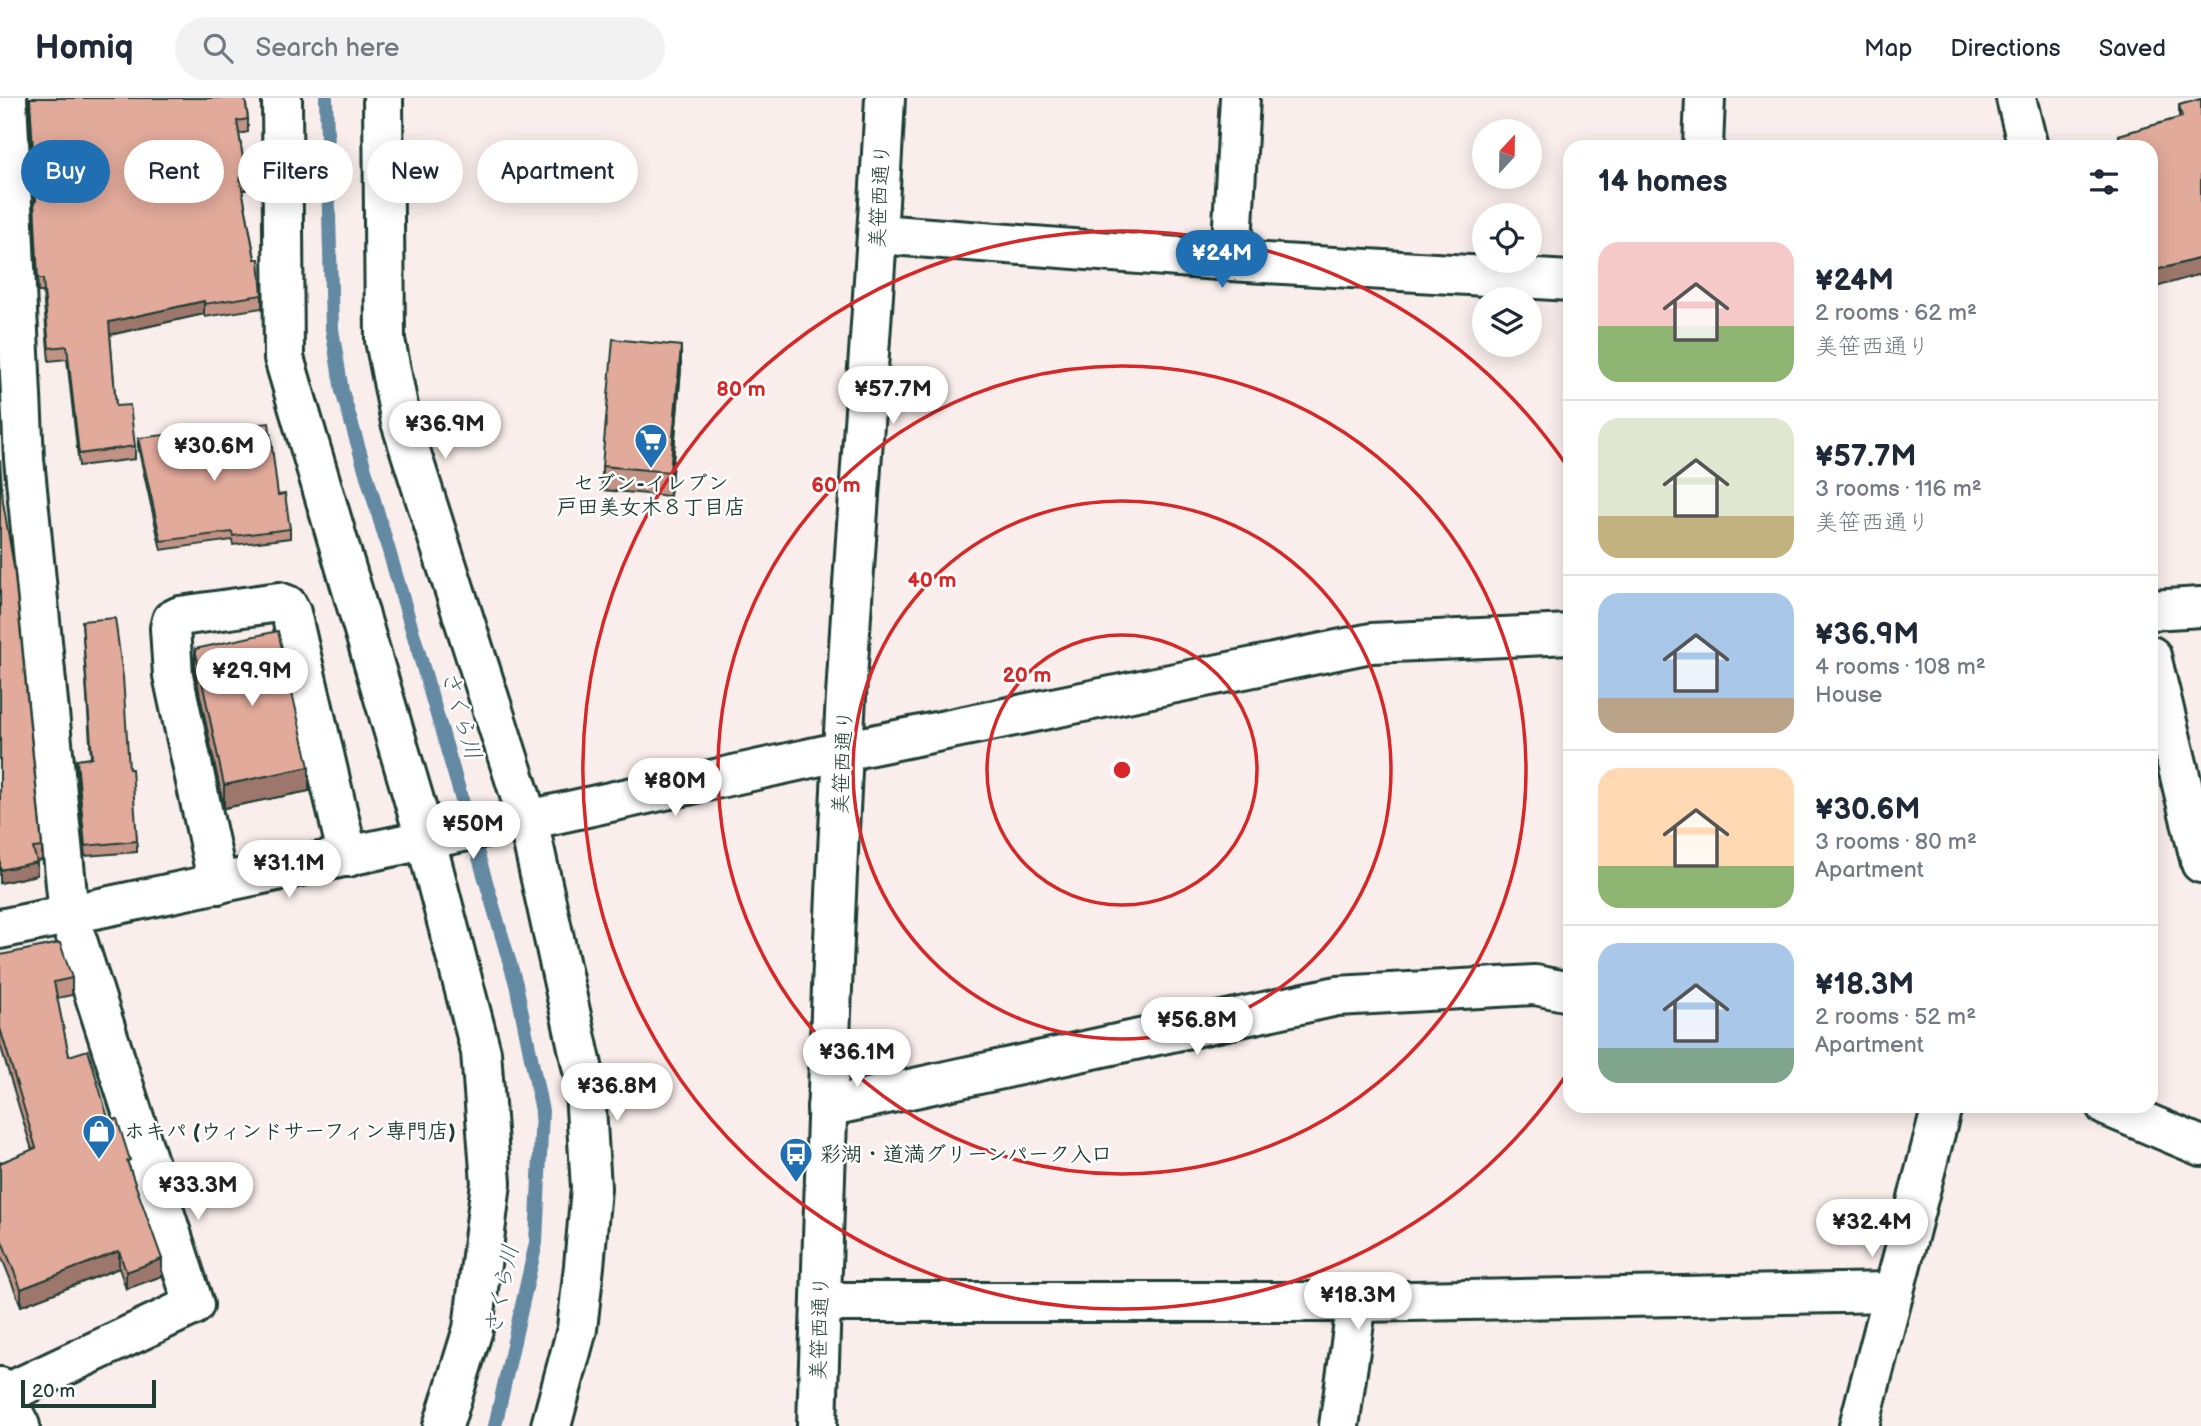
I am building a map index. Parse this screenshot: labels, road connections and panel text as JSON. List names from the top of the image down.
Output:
{
  "streets": {
    "street": ["美笹西通り"]
  },
  "water": ["さくら川"],
  "places": {
    "supermarket": ["セブン-イレブン 戸田美女木８丁目店"],
    "shop": ["ホキパ (ウィンドサーフィン専門店)"],
    "bus stop": ["彩湖・道満グリーンパーク入口"]
  },
  "scale_bar": "20 m",
  "north": "top",
  "page": {
    "header": "Homiq",
    "search": "Search here",
    "nav": ["Map", "Directions", "Saved"],
    "chip": [
      "Buy",
      "Rent",
      "Filters",
      "New",
      "Apartment"
    ],
    "heading": "14 homes",
    "list": [
      {
        "name": "¥24M",
        "note": "2 rooms · 62 m² · 美笹西通り"
      },
      {
        "name": "¥57.7M",
        "note": "3 rooms · 116 m² · 美笹西通り"
      },
      {
        "name": "¥36.9M",
        "note": "4 rooms · 108 m² · House"
      },
      {
        "name": "¥30.6M",
        "note": "3 rooms · 80 m² · Apartment"
      },
      {
        "name": "¥18.3M",
        "note": "2 rooms · 52 m² · Apartment"
      }
    ],
    "price": [
      "¥24M",
      "¥57.7M",
      "¥36.9M",
      "¥30.6M",
      "¥29.9M",
      "¥80M",
      "¥50M",
      "¥31.1M",
      "¥56.8M",
      "¥36.1M",
      "¥36.8M",
      "¥33.3M",
      "¥32.4M",
      "¥18.3M"
    ],
    "scale": "20 m"
  },
  "rings": [
    "80 m",
    "60 m",
    "40 m",
    "20 m"
  ]
}
